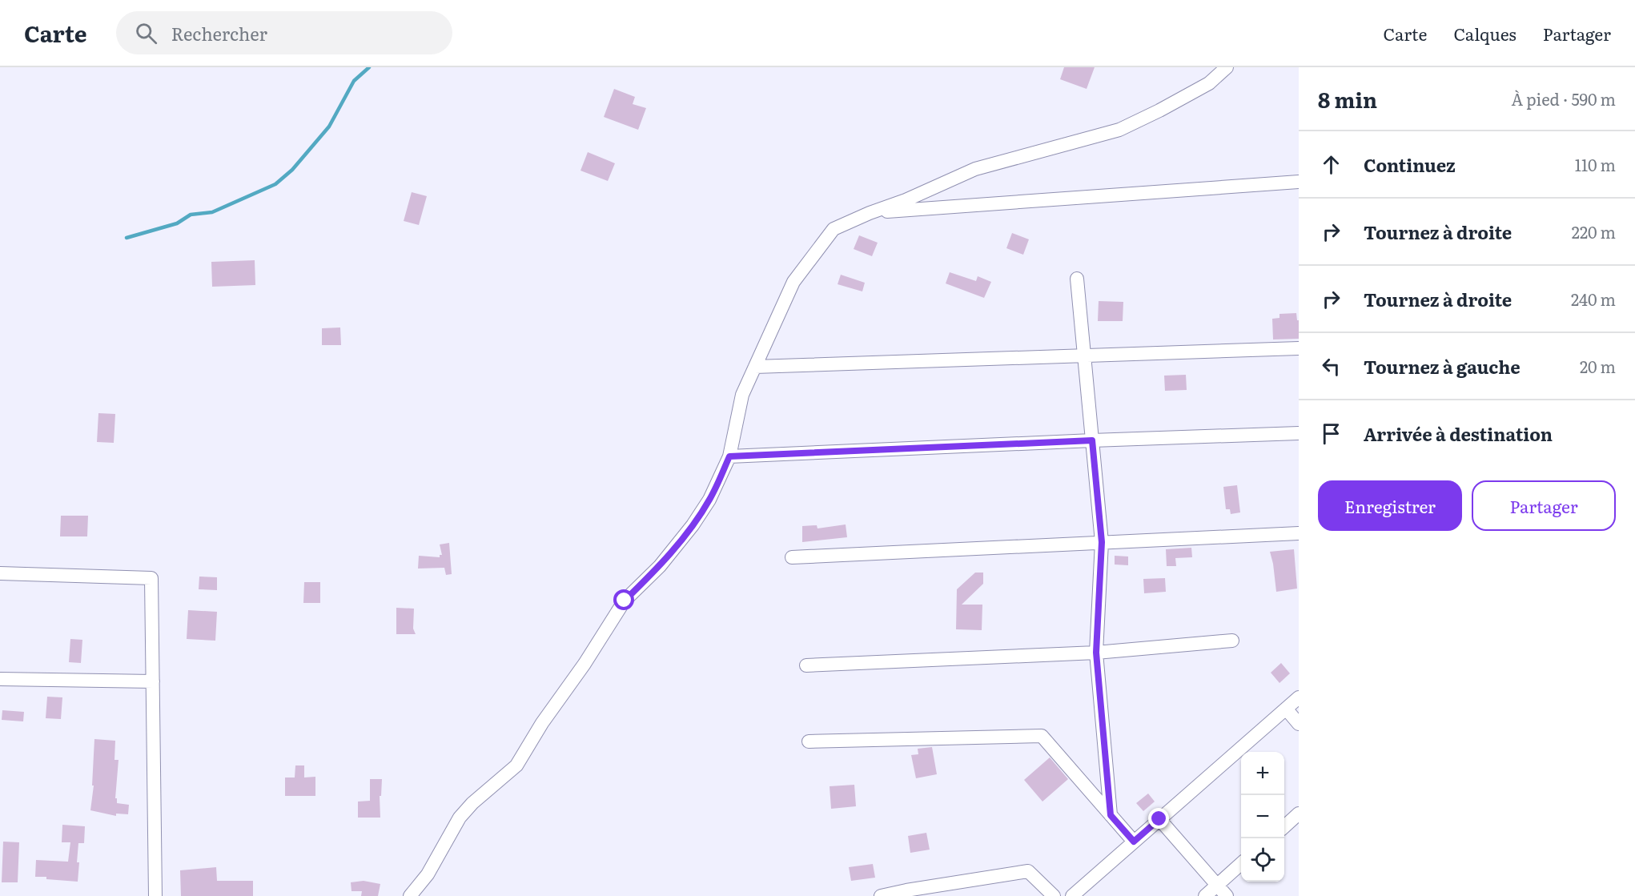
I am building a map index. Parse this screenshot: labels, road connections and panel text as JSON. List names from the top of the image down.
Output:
{
  "page": {
    "header": "Carte",
    "search": "Rechercher",
    "nav": ["Carte", "Calques", "Partager"],
    "heading": ["8 min", "À pied · 590 m"],
    "list": [
      ["Continuez", "110 m"],
      ["Tournez à droite", "220 m"],
      ["Tournez à droite", "240 m"],
      ["Tournez à gauche", "20 m"],
      "Arrivée à destination"
    ],
    "buttons": ["Enregistrer", "Partager"],
    "map_buttons": ["+", "−"]
  }
}
